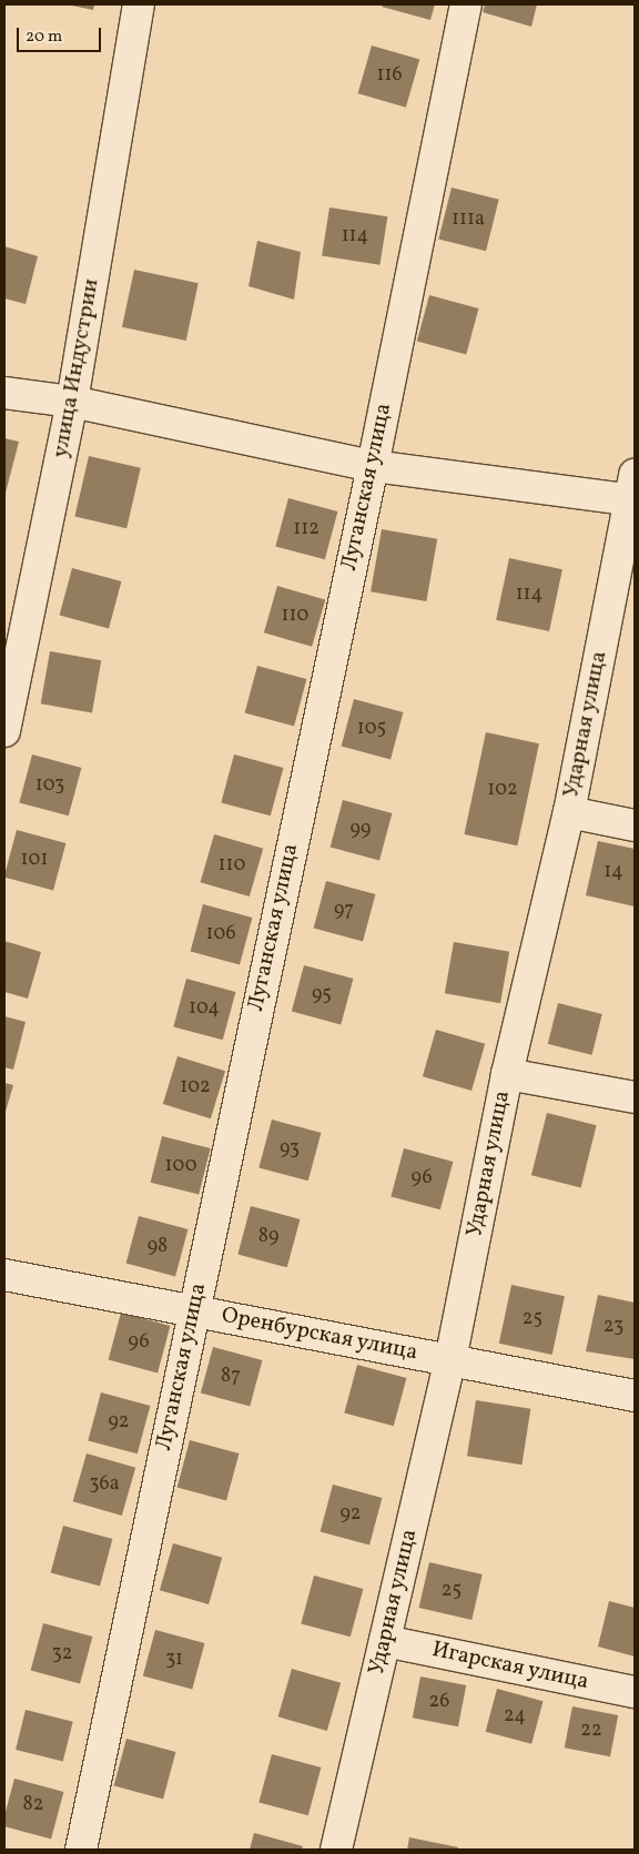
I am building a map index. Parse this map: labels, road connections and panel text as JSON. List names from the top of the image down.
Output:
{
  "streets": {
    "street": [
      "улица Индустрии",
      "Луганская улица",
      "Ударная улица",
      "Оренбурская улица",
      "Игарская улица"
    ]
  },
  "crossings": [
    ["Луганская улица", "Оренбурская улица"],
    ["Ударная улица", "Оренбурская улица"],
    ["Ударная улица", "Игарская улица"]
  ],
  "house_numbers": [
    "116",
    "111а",
    "114",
    "112",
    "114",
    "110",
    "105",
    "103",
    "102",
    "99",
    "101",
    "110",
    "14",
    "97",
    "106",
    "95",
    "104",
    "102",
    "93",
    "100",
    "96",
    "89",
    "98",
    "25",
    "23",
    "96",
    "87",
    "92",
    "36а",
    "92",
    "25",
    "32",
    "31",
    "26",
    "24",
    "22",
    "82"
  ],
  "scale_bar": "20 m"
}
